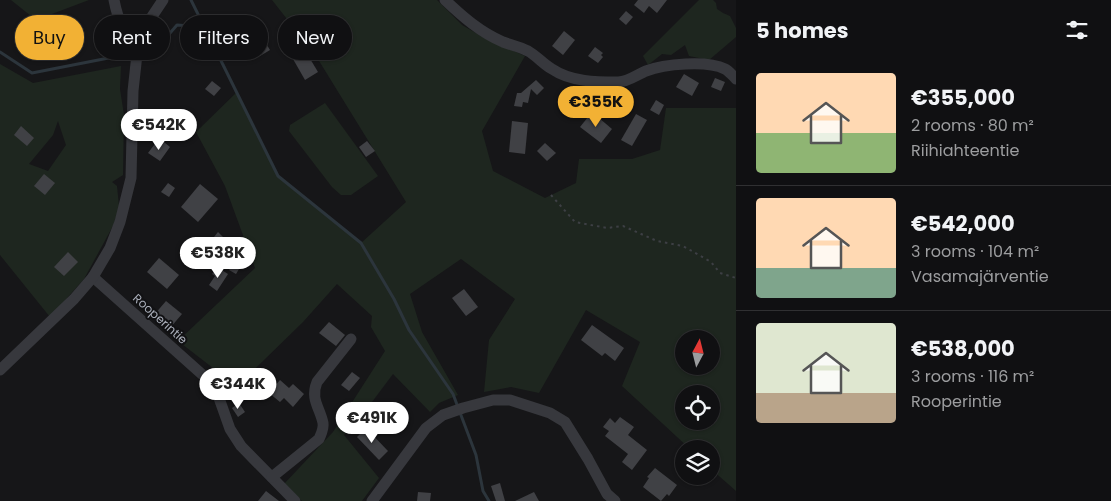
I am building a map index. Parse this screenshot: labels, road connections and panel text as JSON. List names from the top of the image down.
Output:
{
  "streets": {
    "street": ["Rooperintie"]
  },
  "north": "top",
  "page": {
    "heading": "5 homes",
    "chip": [
      "Buy",
      "Rent",
      "Filters",
      "New"
    ],
    "list": [
      {
        "name": "€355,000",
        "note": "2 rooms · 80 m² · Riihiahteentie"
      },
      {
        "name": "€542,000",
        "note": "3 rooms · 104 m² · Vasamajärventie"
      },
      {
        "name": "€538,000",
        "note": "3 rooms · 116 m² · Rooperintie"
      }
    ],
    "price": [
      "€355K",
      "€542K",
      "€538K",
      "€344K",
      "€491K"
    ]
  }
}
